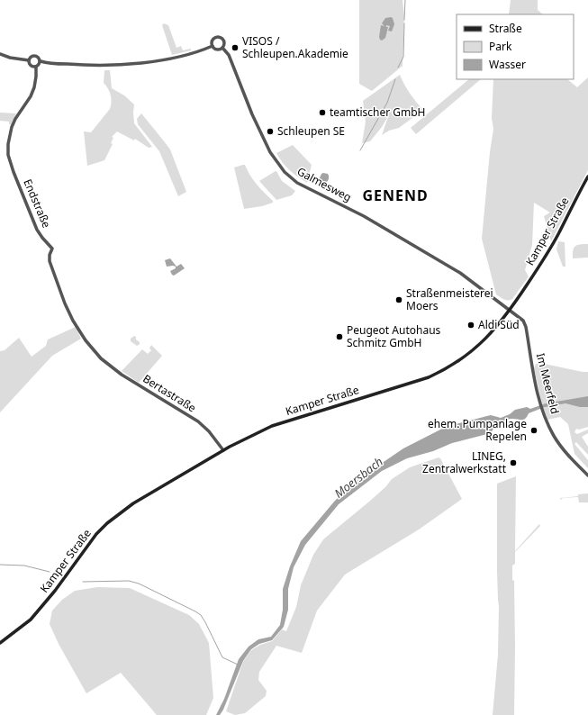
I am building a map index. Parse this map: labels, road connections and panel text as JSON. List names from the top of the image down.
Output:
{
  "streets": {
    "main road": ["Kamper Straße"],
    "street": [
      "Galmesweg",
      "Endstraße",
      "Im Meerfeld",
      "Bertastraße"
    ]
  },
  "crossings": [
    ["Galmesweg", "Kamper Straße"],
    ["Galmesweg", "Im Meerfeld"],
    ["Endstraße", "Bertastraße"],
    ["Kamper Straße", "Im Meerfeld"],
    ["Kamper Straße", "Bertastraße"]
  ],
  "districts": ["GENEND"],
  "water": ["Moersbach"],
  "places": [
    "VISOS / Schleupen.Akademie",
    "teamtischer GmbH",
    "Schleupen SE",
    "Straßenmeisterei Moers",
    "Aldi Süd",
    "Peugeot Autohaus Schmitz GmbH",
    "ehem. Pumpanlage Repelen",
    "LINEG, Zentralwerkstatt"
  ],
  "legend": ["Straße", "Park", "Wasser"]
}
